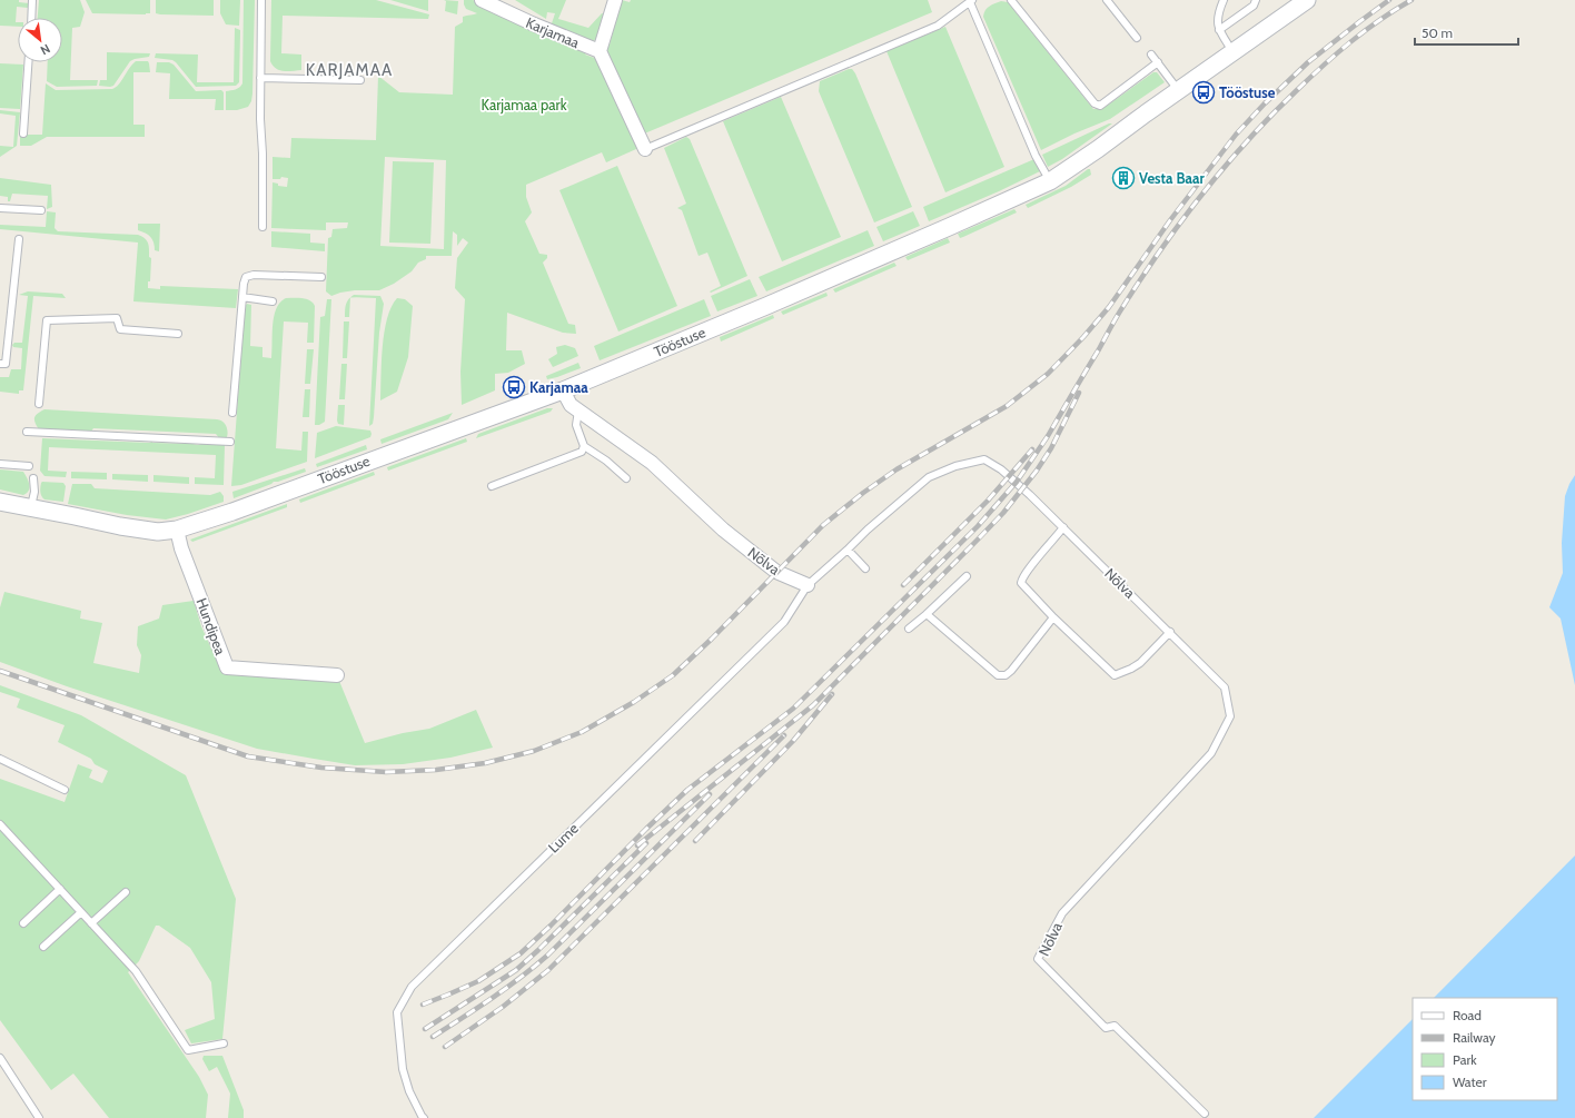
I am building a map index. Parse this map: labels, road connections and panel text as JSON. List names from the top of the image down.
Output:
{
  "streets": {
    "street": [
      "Karjamaa",
      "Tööstuse",
      "Nõlva",
      "Hundipea"
    ],
    "lane": ["Lume"]
  },
  "crossings": [
    ["Tööstuse", "Nõlva"],
    ["Tööstuse", "Hundipea"],
    ["Nõlva", "Lume"]
  ],
  "districts": ["KARJAMAA"],
  "parks": ["Karjamaa park"],
  "places": {
    "bus stop": ["Tööstuse", "Karjamaa"],
    "building": ["Vesta Baar"]
  },
  "legend": [
    "Road",
    "Railway",
    "Park",
    "Water"
  ],
  "scale_bar": "50 m",
  "north": "bottom right"
}
